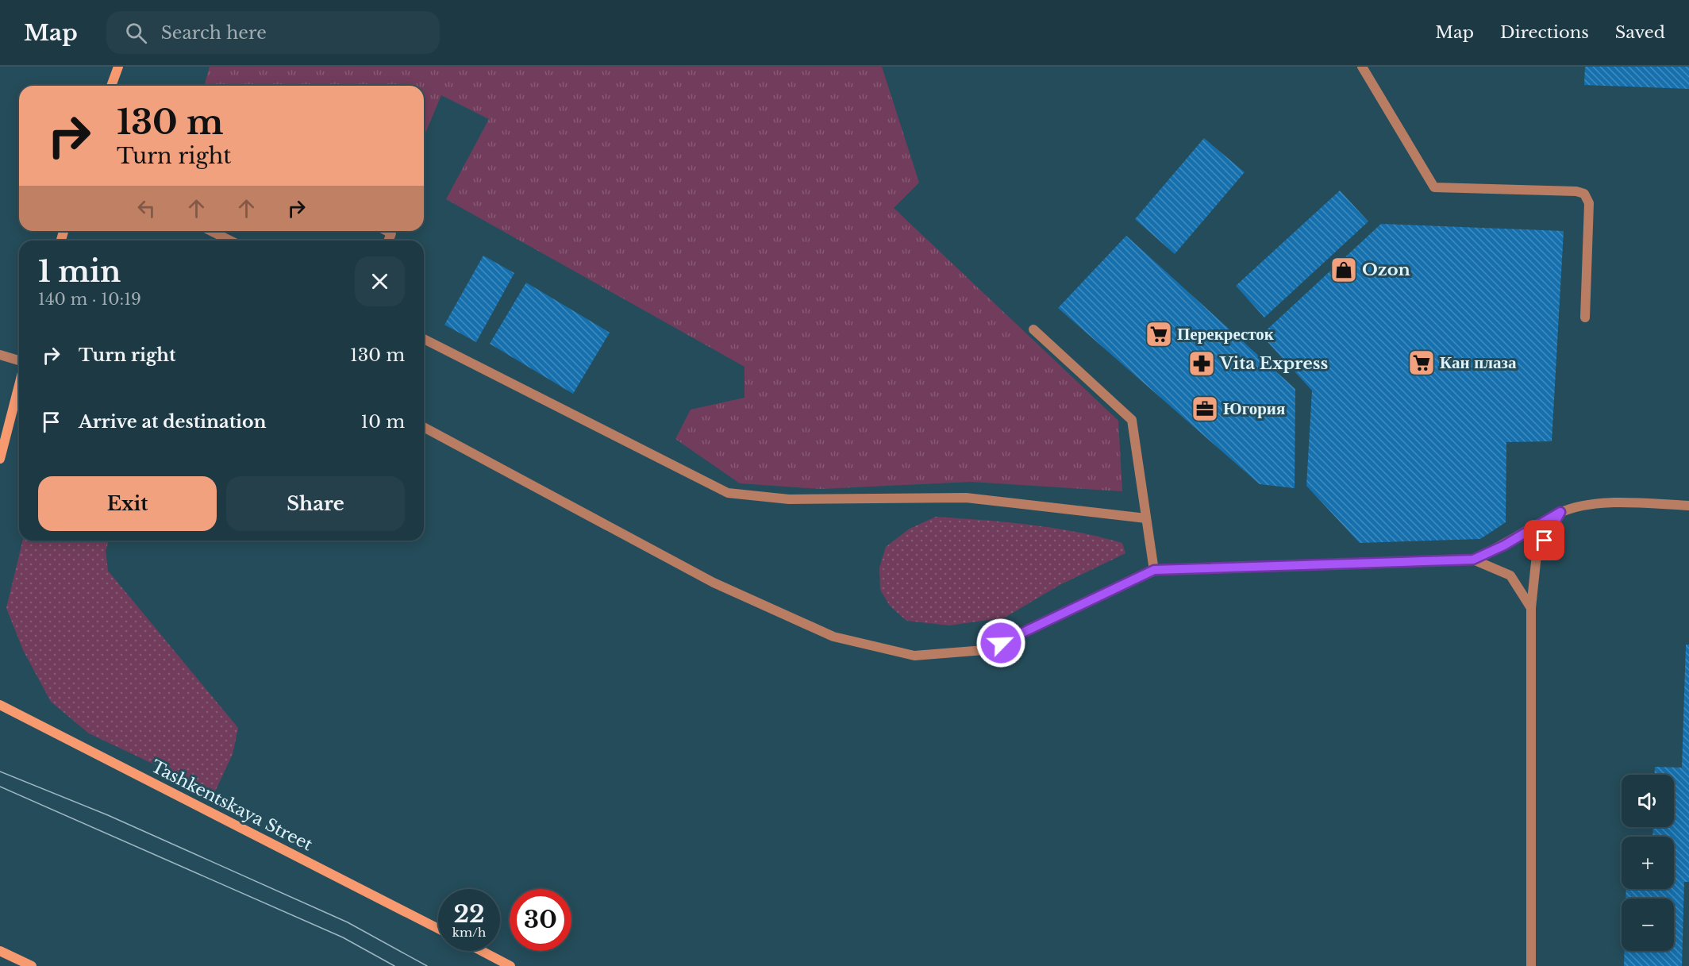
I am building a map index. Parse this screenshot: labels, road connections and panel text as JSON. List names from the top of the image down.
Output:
{
  "streets": {
    "main road": ["Tashkentskaya Street"]
  },
  "places": {
    "shop": ["Ozon"],
    "supermarket": ["Перекресток", "Кан плаза"],
    "pharmacy": ["Vita Express"],
    "office": ["Югория"]
  },
  "page": {
    "header": "Map",
    "search": "Search here",
    "nav": ["Map", "Directions", "Saved"],
    "turn": ["130 m", "Turn right"],
    "heading": ["1 min", "140 m · 10:19"],
    "list": [
      {
        "name": "Turn right",
        "value": "130 m"
      },
      {
        "name": "Arrive at destination",
        "value": "10 m"
      }
    ],
    "buttons": ["Exit", "Share"],
    "map_buttons": ["+", "−"],
    "speed": "22 km/h",
    "limit": "30"
  }
}
